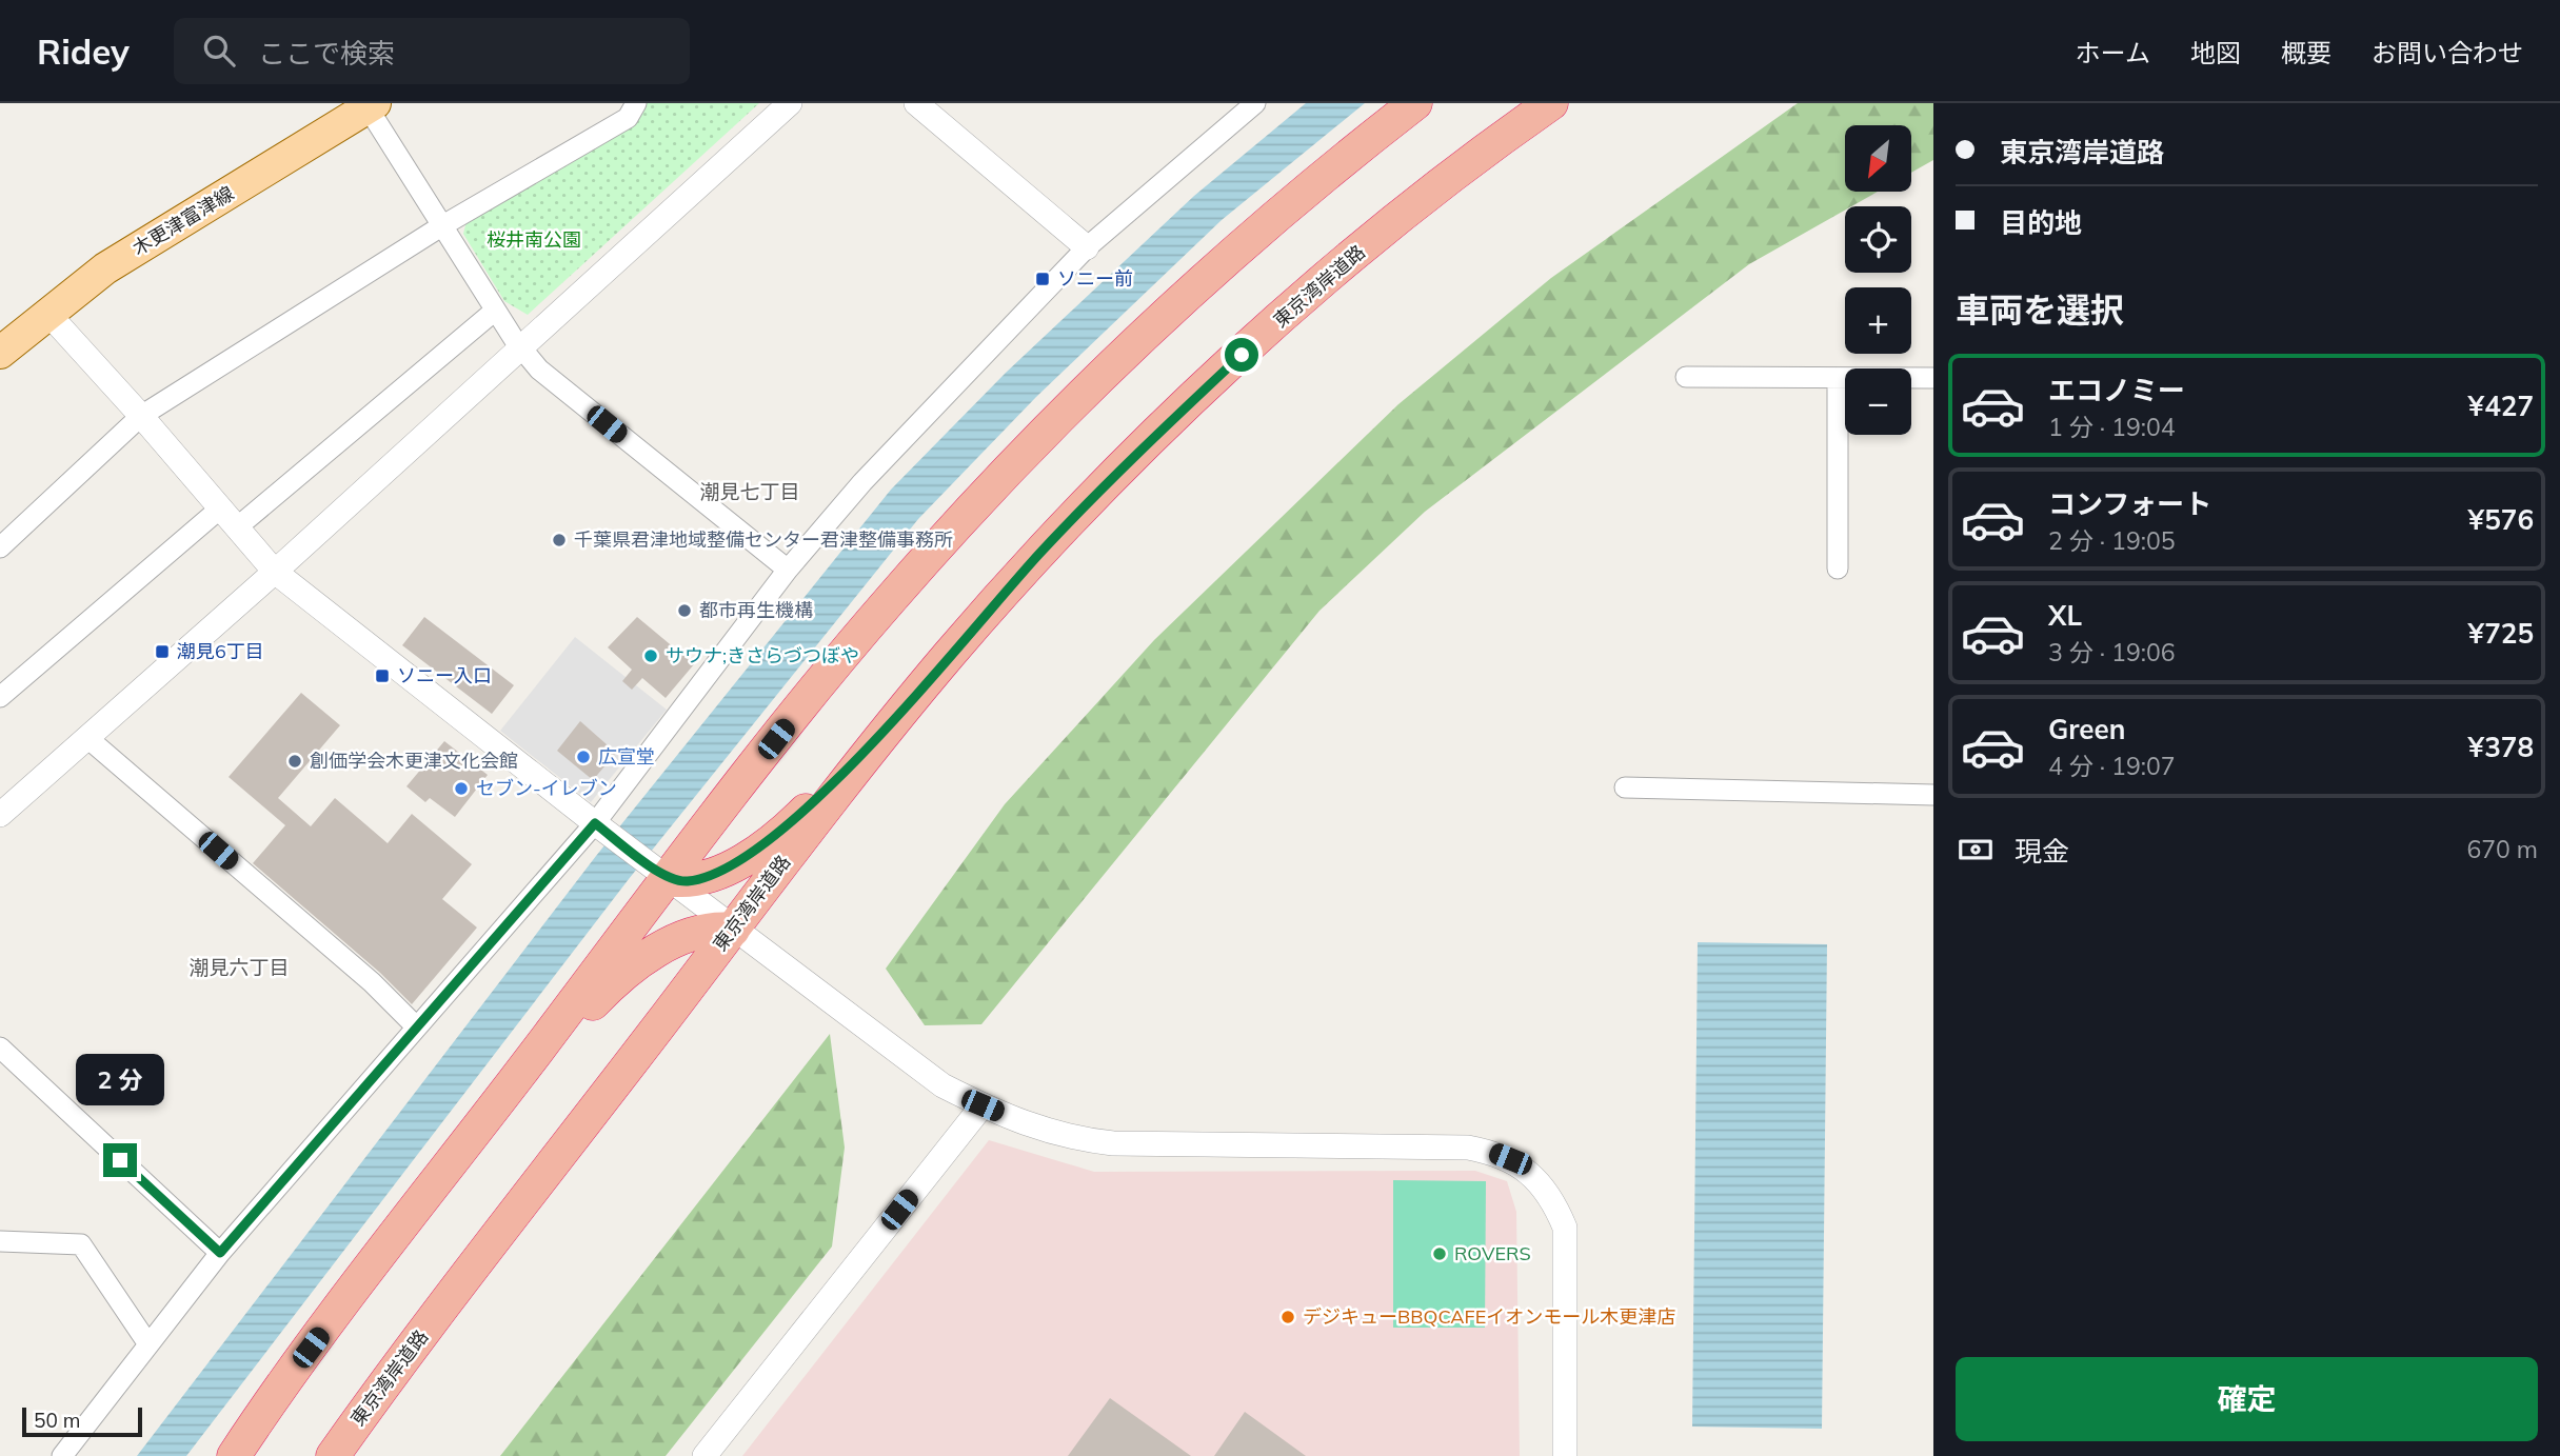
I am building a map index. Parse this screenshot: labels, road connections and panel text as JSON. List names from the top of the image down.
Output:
{
  "streets": {
    "highway": ["東京湾岸道路"],
    "main road": ["木更津富津線"]
  },
  "districts": ["潮見七丁目", "潮見六丁目"],
  "parks": ["桜井南公園"],
  "places": {
    "transit": ["ソニー前", "潮見6丁目", "ソニー入口"],
    "other": [
      "千葉県君津地域整備センター君津整備事務所",
      "都市再生機構",
      "サウナ;きさらづつぼや",
      "広宣堂",
      "創価学会木更津文化会館",
      "セブン-イレブン",
      "ROVERS",
      "デジキューBBQCAFEイオンモール木更津店"
    ]
  },
  "scale_bar": "50 m",
  "north": "bottom left",
  "page": {
    "header": "Ridey",
    "search": "ここで検索",
    "nav": [
      "ホーム",
      "地図",
      "概要",
      "お問い合わせ"
    ],
    "banner": ["東京湾岸道路", "目的地"],
    "map_buttons": ["+", "−"],
    "heading": "車両を選択",
    "list": [
      {
        "name": "エコノミー",
        "note": "1 分 · 19:04",
        "value": "¥427"
      },
      {
        "name": "コンフォート",
        "note": "2 分 · 19:05",
        "value": "¥576"
      },
      {
        "name": "XL",
        "note": "3 分 · 19:06",
        "value": "¥725"
      },
      {
        "name": "Green",
        "note": "4 分 · 19:07",
        "value": "¥378"
      }
    ],
    "pay": ["現金", "670 m"],
    "bubble": "2 分",
    "buttons": "確定",
    "scale": "50 m"
  }
}
